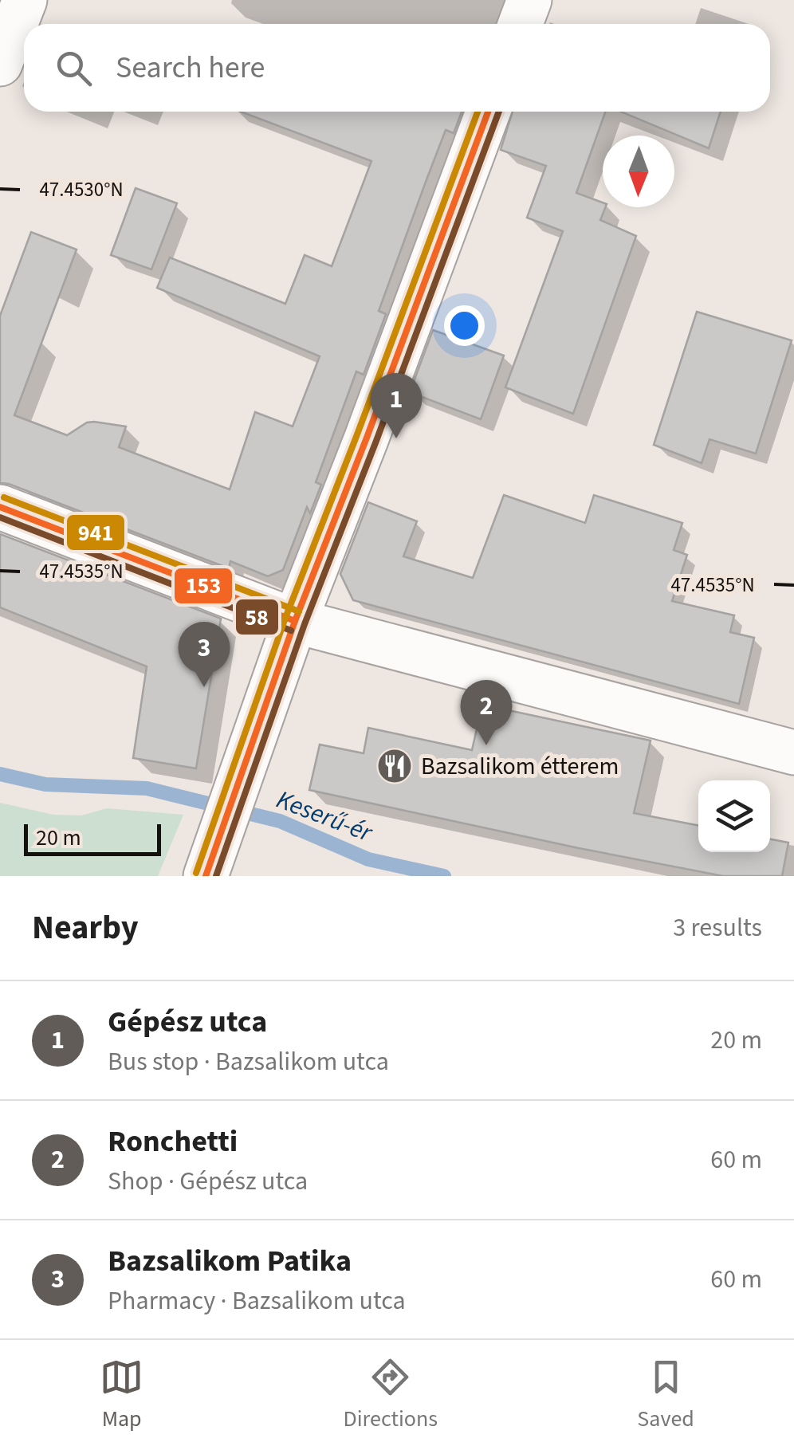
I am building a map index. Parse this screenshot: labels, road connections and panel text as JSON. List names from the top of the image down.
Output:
{
  "water": ["Keserű-ér"],
  "places": {
    "restaurant": ["Bazsalikom étterem"]
  },
  "lines": ["transit line 153", "transit line 58", "transit line 941"],
  "scale_bar": "20 m",
  "north": "bottom",
  "page": {
    "search": "Search here",
    "pins": ["1", "3", "2"],
    "scale": "20 m",
    "heading": ["Nearby", "3 results"],
    "list": [
      {
        "mark": "1",
        "name": "Gépész utca",
        "note": "Bus stop · Bazsalikom utca",
        "value": "20 m"
      },
      {
        "mark": "2",
        "name": "Ronchetti",
        "note": "Shop · Gépész utca",
        "value": "60 m"
      },
      {
        "mark": "3",
        "name": "Bazsalikom Patika",
        "note": "Pharmacy · Bazsalikom utca",
        "value": "60 m"
      }
    ],
    "nav": ["Map", "Directions", "Saved"]
  },
  "coordinates": ["47.4530°N", "47.4535°N"]
}
